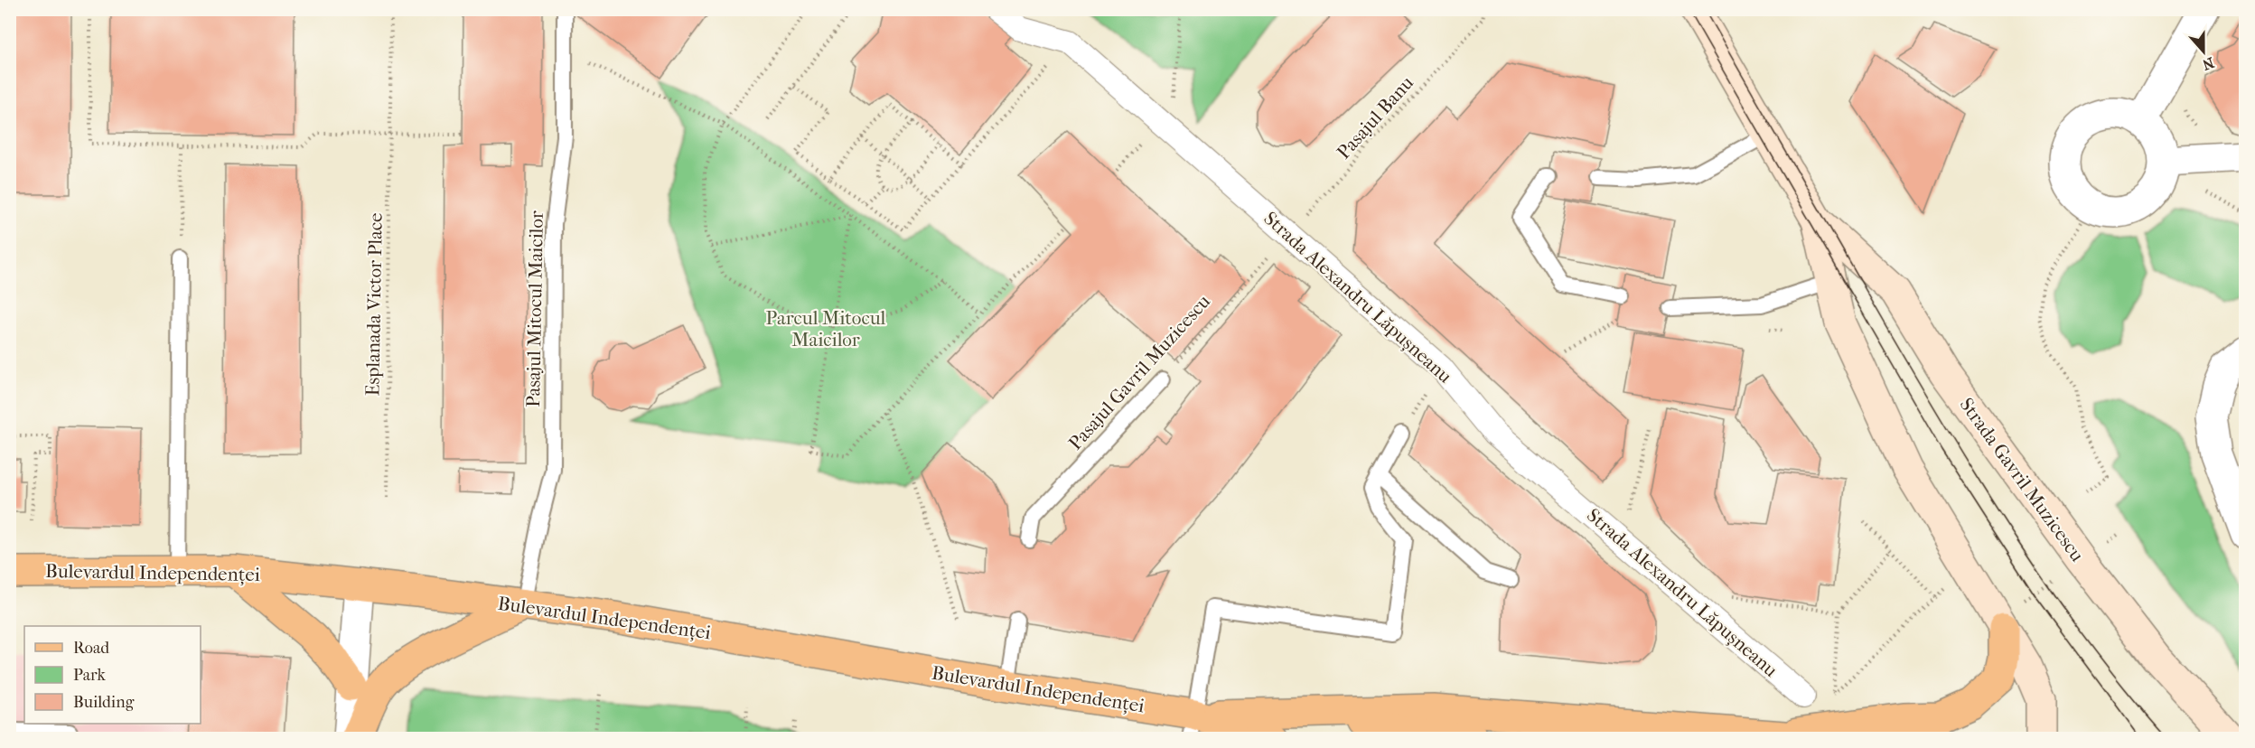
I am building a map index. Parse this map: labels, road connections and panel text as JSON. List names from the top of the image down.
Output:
{
  "streets": {
    "main road": ["Strada Gavril Muzicescu", "Bulevardul Independenței"],
    "street": ["Strada Alexandru Lăpușneanu"],
    "lane": ["Pasajul Mitocul Maicilor", "Pasajul Gavril Muzicescu"],
    "path": ["Pasajul Banu", "Esplanada Victor Place"]
  },
  "crossings": [
    ["Pasajul Banu", "Strada Alexandru Lăpușneanu"],
    ["Pasajul Banu", "Pasajul Gavril Muzicescu"],
    ["Strada Alexandru Lăpușneanu", "Pasajul Gavril Muzicescu"],
    ["Pasajul Mitocul Maicilor", "Bulevardul Independenței"]
  ],
  "parks": ["Parcul Mitocul Maicilor"],
  "legend": ["Road", "Park", "Building"],
  "north": "bottom"
}
